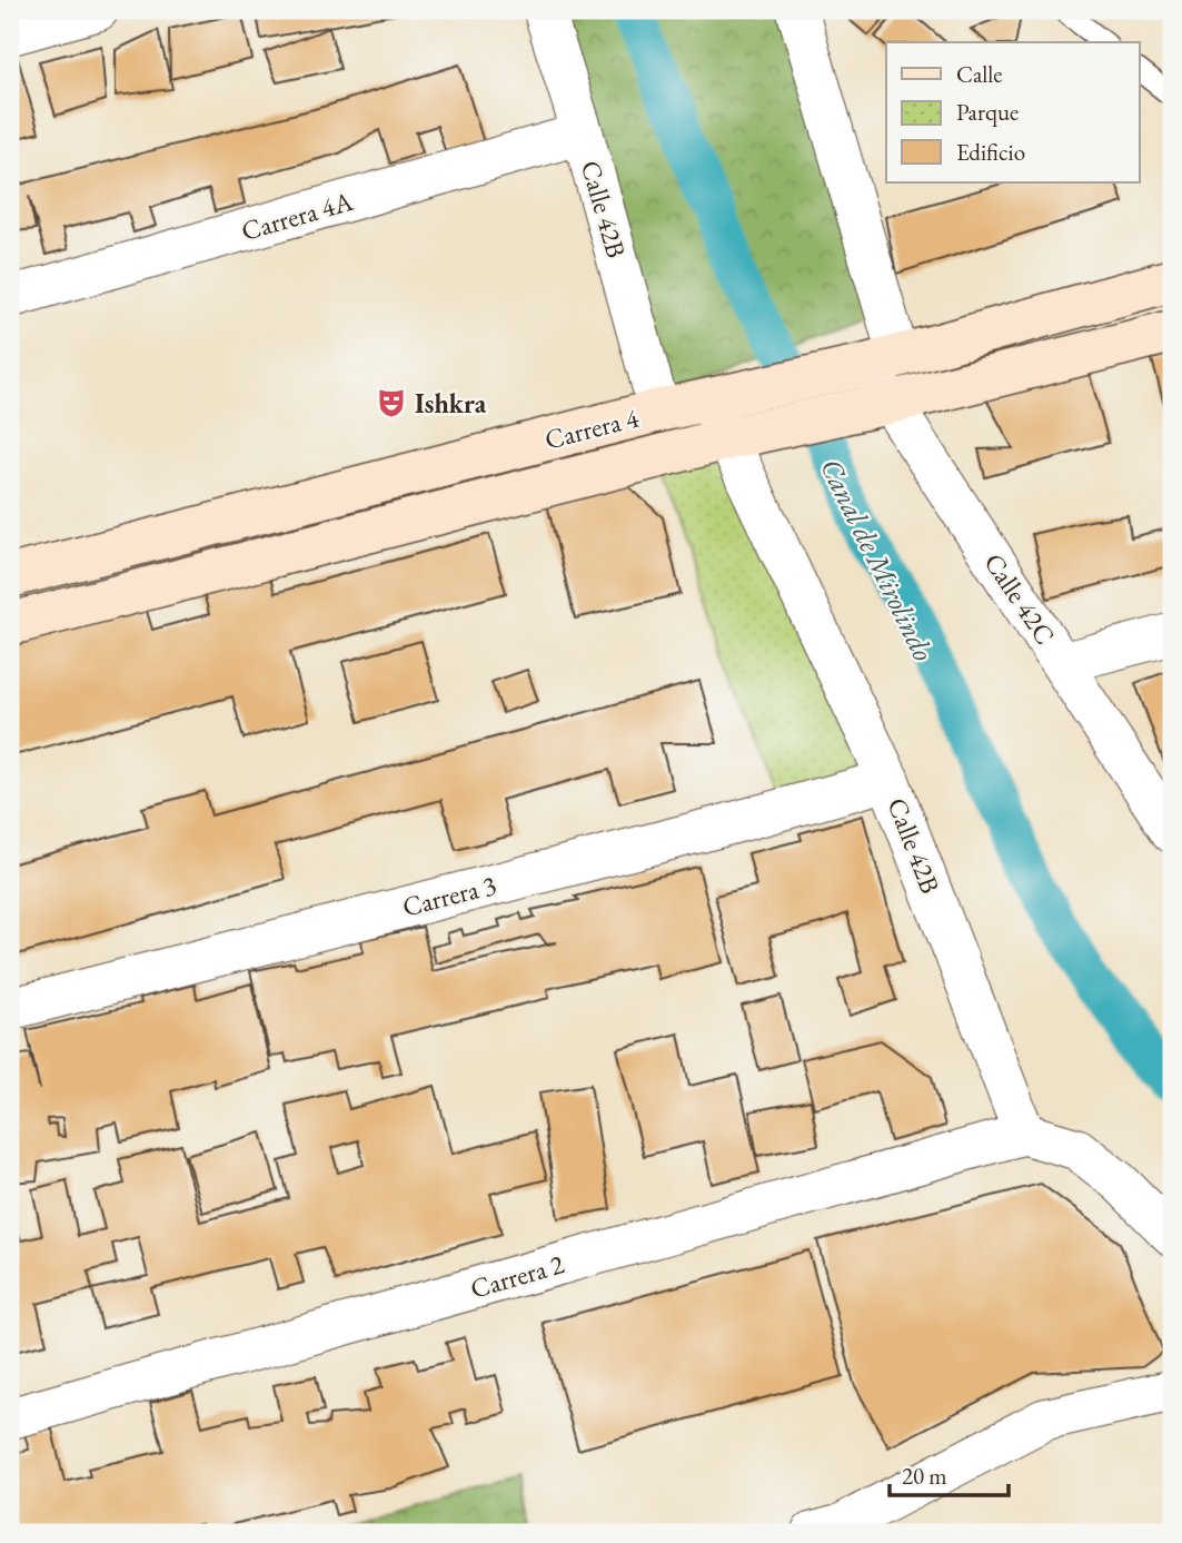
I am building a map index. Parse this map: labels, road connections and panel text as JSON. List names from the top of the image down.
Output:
{
  "streets": {
    "main road": ["Carrera 4"],
    "street": [
      "Calle 42B",
      "Carrera 4A",
      "Calle 42C",
      "Carrera 3",
      "Carrera 2"
    ]
  },
  "crossings": [
    ["Calle 42B", "Carrera 4A"],
    ["Calle 42B", "Carrera 4"],
    ["Calle 42B", "Carrera 3"],
    ["Calle 42B", "Carrera 2"],
    ["Carrera 4", "Calle 42C"]
  ],
  "water": ["Canal de Mirolindo"],
  "places": {
    "theatre": ["Ishkra"]
  },
  "legend": ["Calle", "Parque", "Edificio"],
  "scale_bar": "20 m"
}
